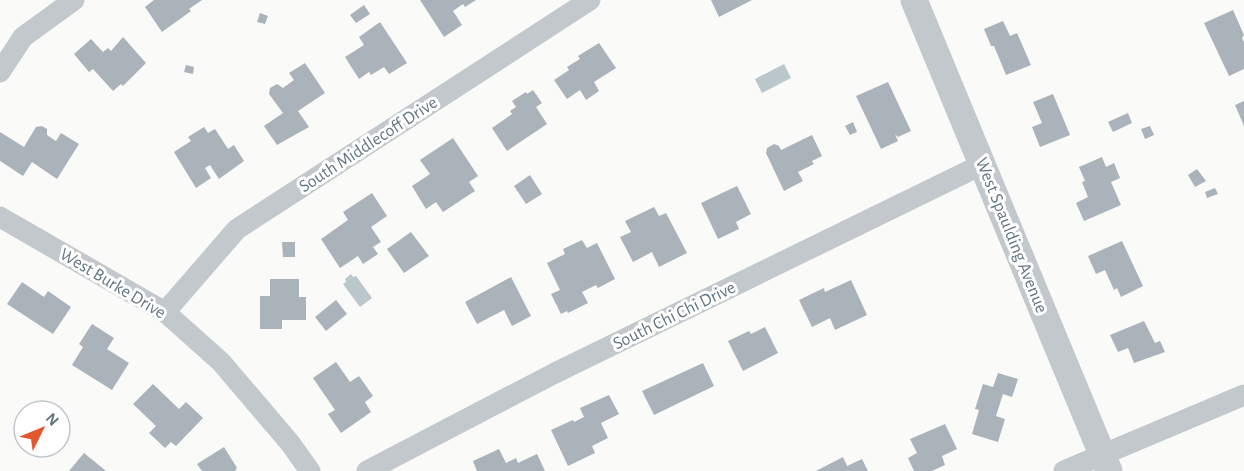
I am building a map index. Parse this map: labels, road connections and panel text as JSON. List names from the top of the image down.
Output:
{
  "streets": {
    "street": [
      "South Middlecoff Drive",
      "West Spaulding Avenue",
      "West Burke Drive",
      "South Chi Chi Drive"
    ]
  },
  "crossings": [
    ["South Middlecoff Drive", "West Burke Drive"],
    ["West Spaulding Avenue", "South Chi Chi Drive"]
  ],
  "north": "top right"
}
